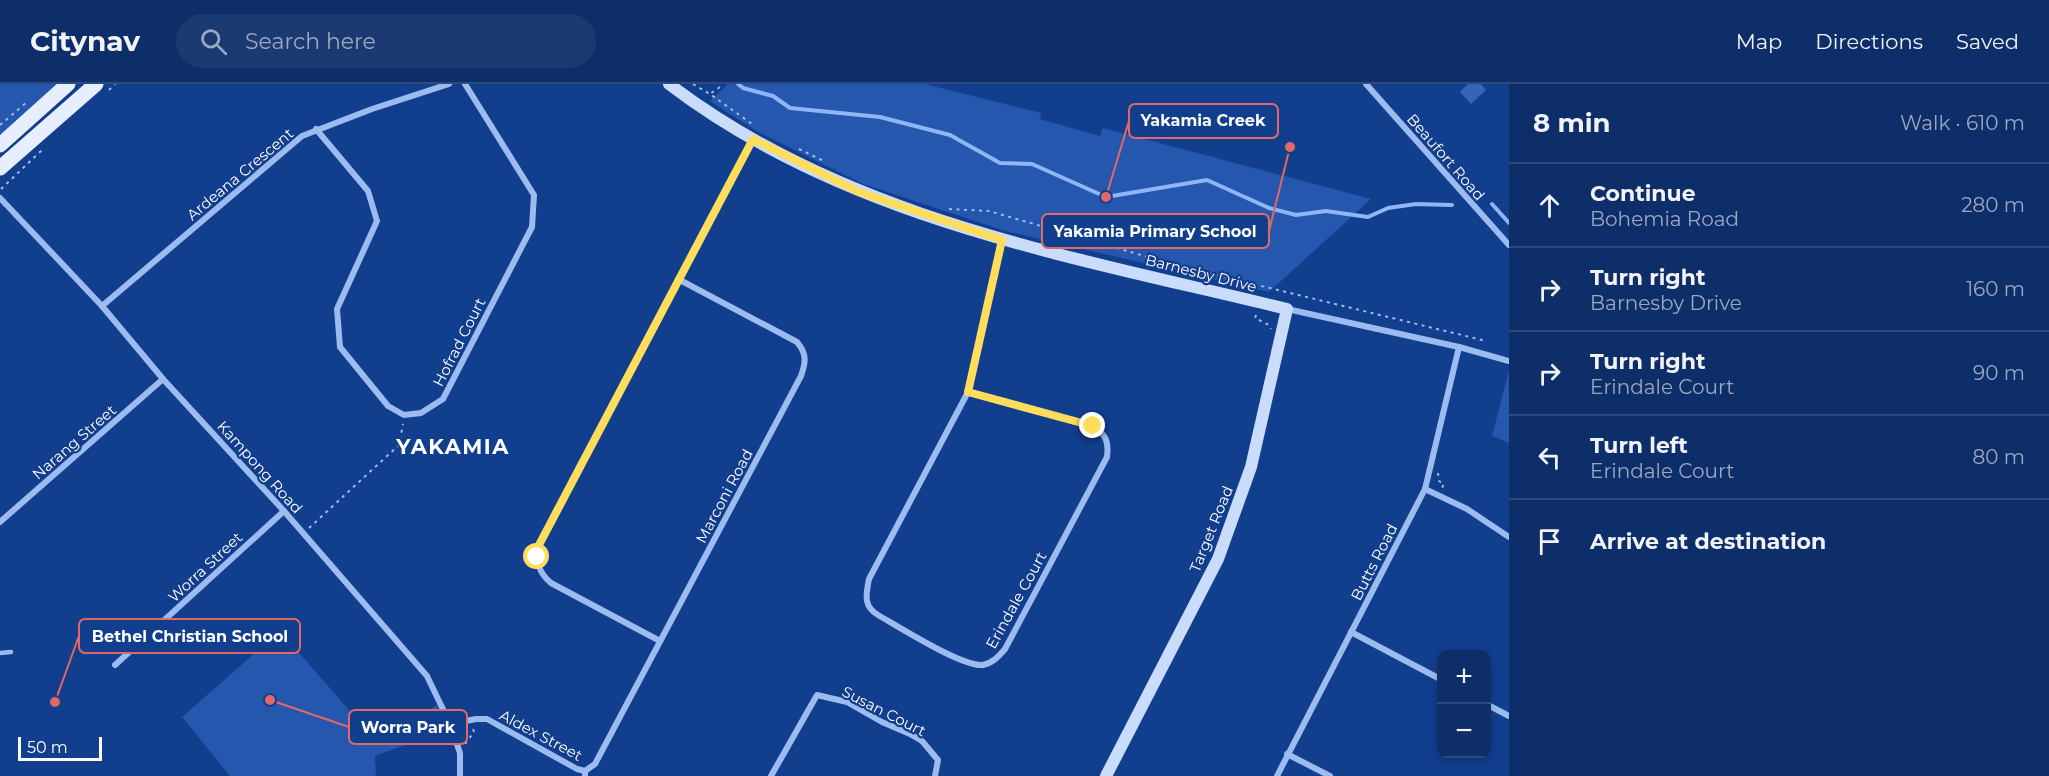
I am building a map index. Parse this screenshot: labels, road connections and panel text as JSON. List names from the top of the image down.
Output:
{
  "streets": {
    "street": [
      "Beaufort Road",
      "Ardeana Crescent",
      "Barnesby Drive",
      "Hofrad Court",
      "Narang Street",
      "Kampong Road",
      "Marconi Road",
      "Target Road",
      "Butts Road",
      "Worra Street",
      "Erindale Court",
      "Susan Court",
      "Aldex Street"
    ]
  },
  "crossings": [
    ["Ardeana Crescent", "Kampong Road"],
    ["Barnesby Drive", "Target Road"],
    ["Barnesby Drive", "Butts Road"],
    ["Barnesby Drive", "Erindale Court"],
    ["Narang Street", "Kampong Road"],
    ["Kampong Road", "Worra Street"],
    ["Kampong Road", "Aldex Street"],
    ["Marconi Road", "Aldex Street"]
  ],
  "districts": ["YAKAMIA"],
  "places": [
    "Yakamia Primary School",
    "Yakamia Creek",
    "Worra Park",
    "Bethel Christian School"
  ],
  "scale_bar": "50 m",
  "page": {
    "header": "Citynav",
    "search": "Search here",
    "nav": ["Map", "Directions", "Saved"],
    "heading": ["8 min", "Walk · 610 m"],
    "list": [
      ["Continue", "Bohemia Road", "280 m"],
      ["Turn right", "Barnesby Drive", "160 m"],
      ["Turn right", "Erindale Court", "90 m"],
      ["Turn left", "Erindale Court", "80 m"],
      "Arrive at destination"
    ],
    "map_buttons": ["+", "−"],
    "scale": "50 m"
  }
}
